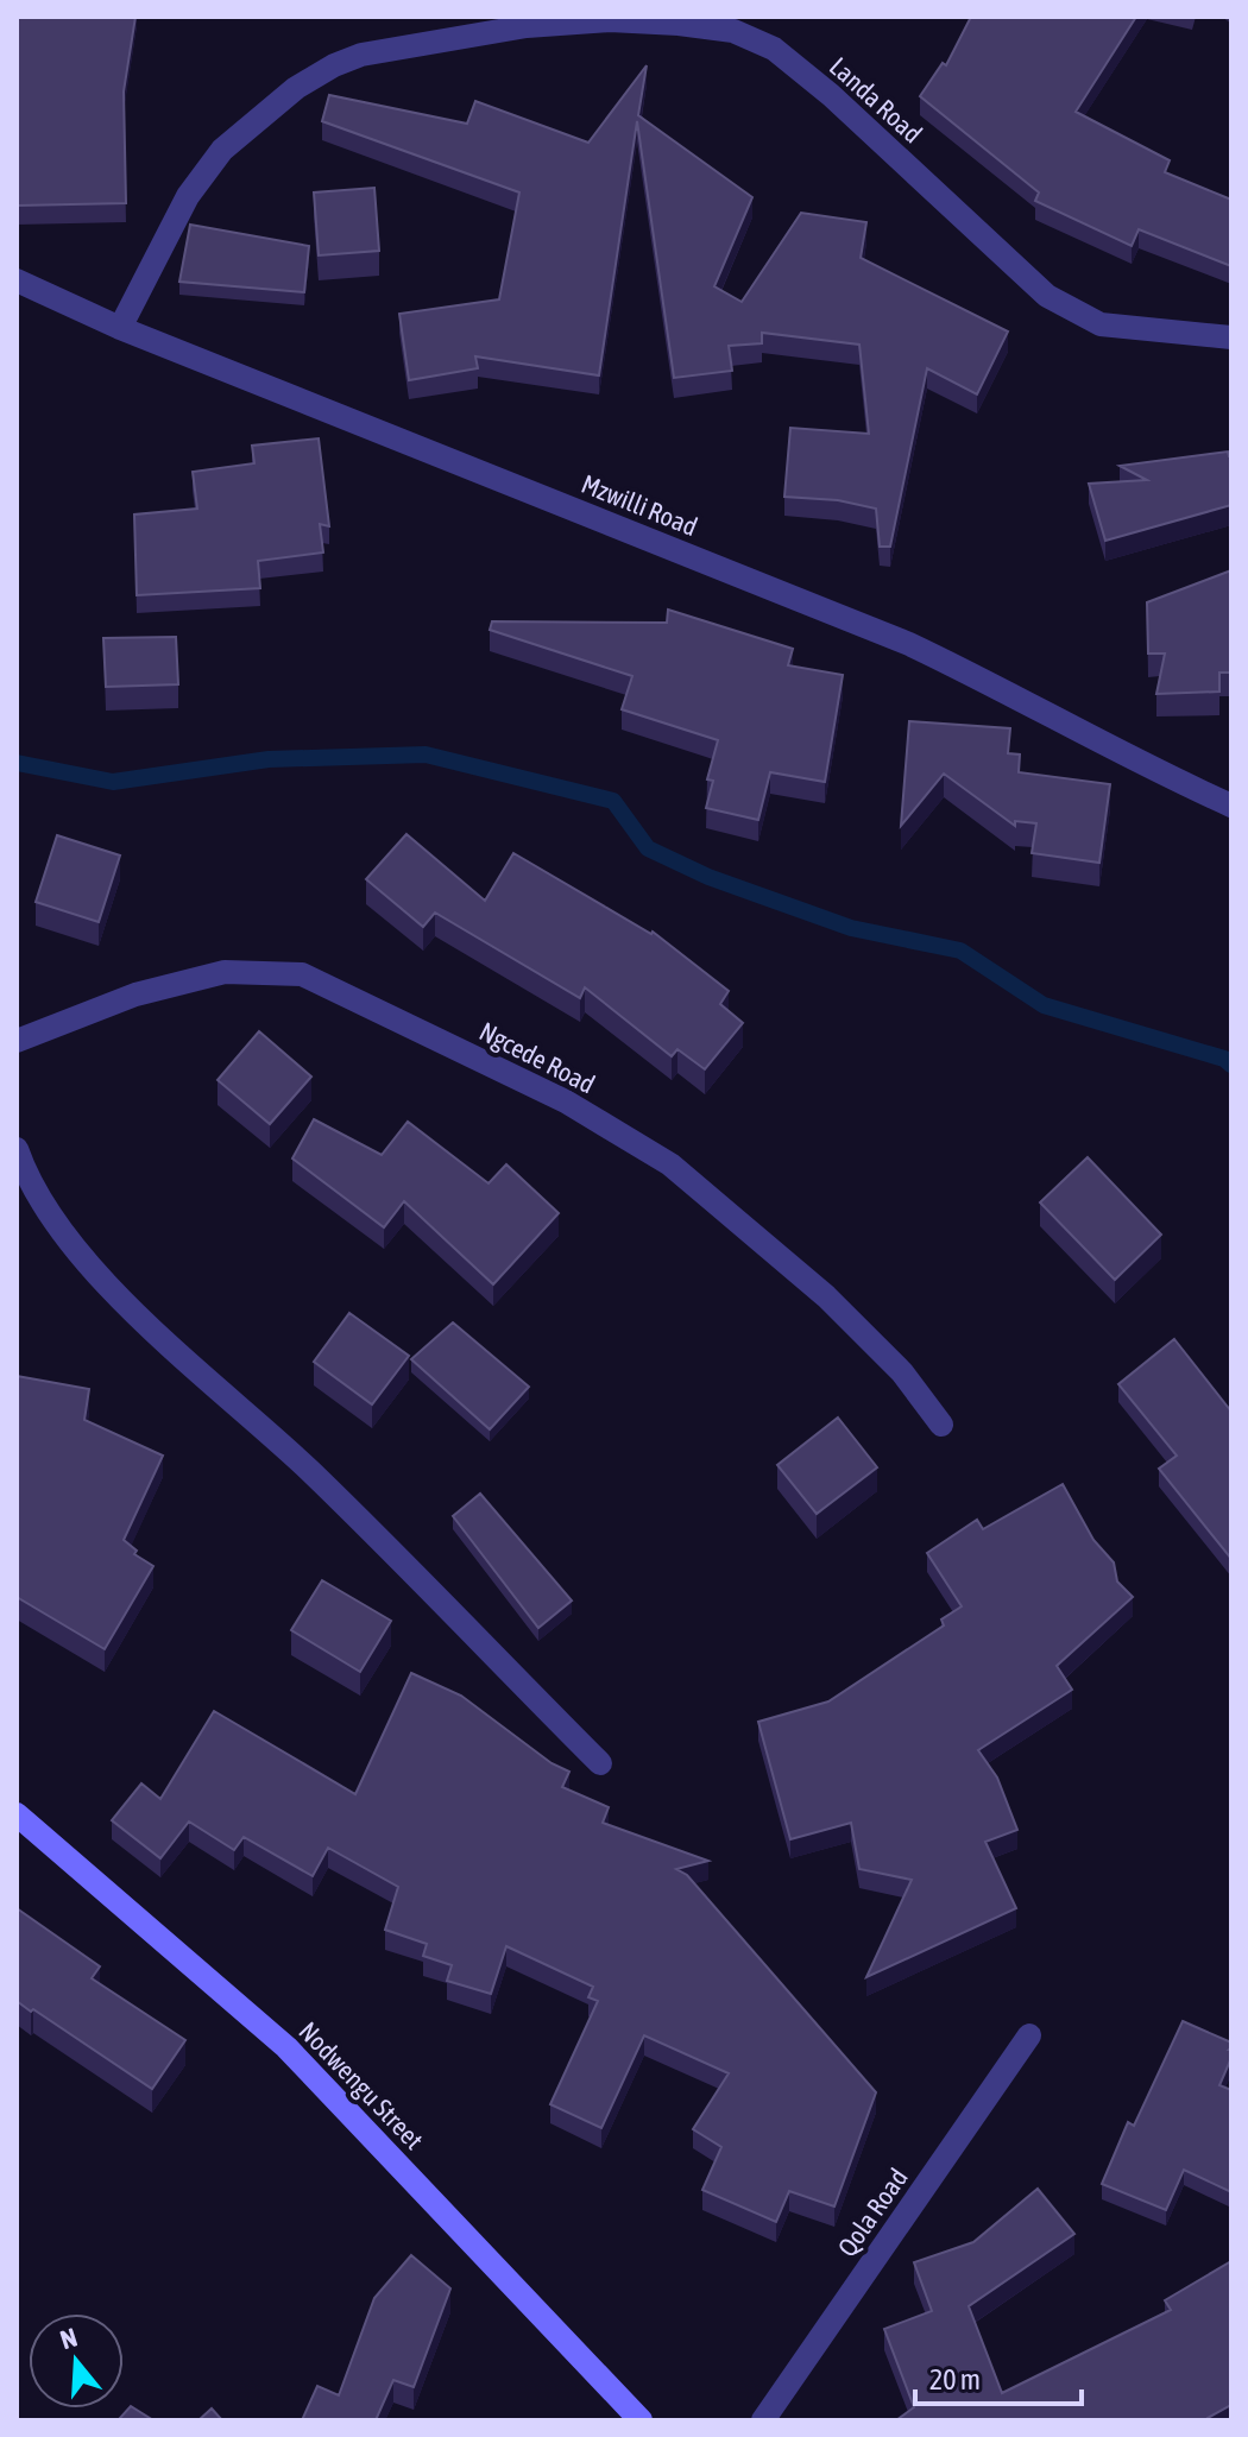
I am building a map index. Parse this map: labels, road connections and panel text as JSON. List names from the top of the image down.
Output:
{
  "streets": {
    "street": [
      "Landa Road",
      "Mzwilli Road",
      "Ngcede Road",
      "Nodwengu Street",
      "Qola Road"
    ]
  },
  "crossings": [
    ["Landa Road", "Mzwilli Road"]
  ],
  "scale_bar": "20 m",
  "north": "top"
}
